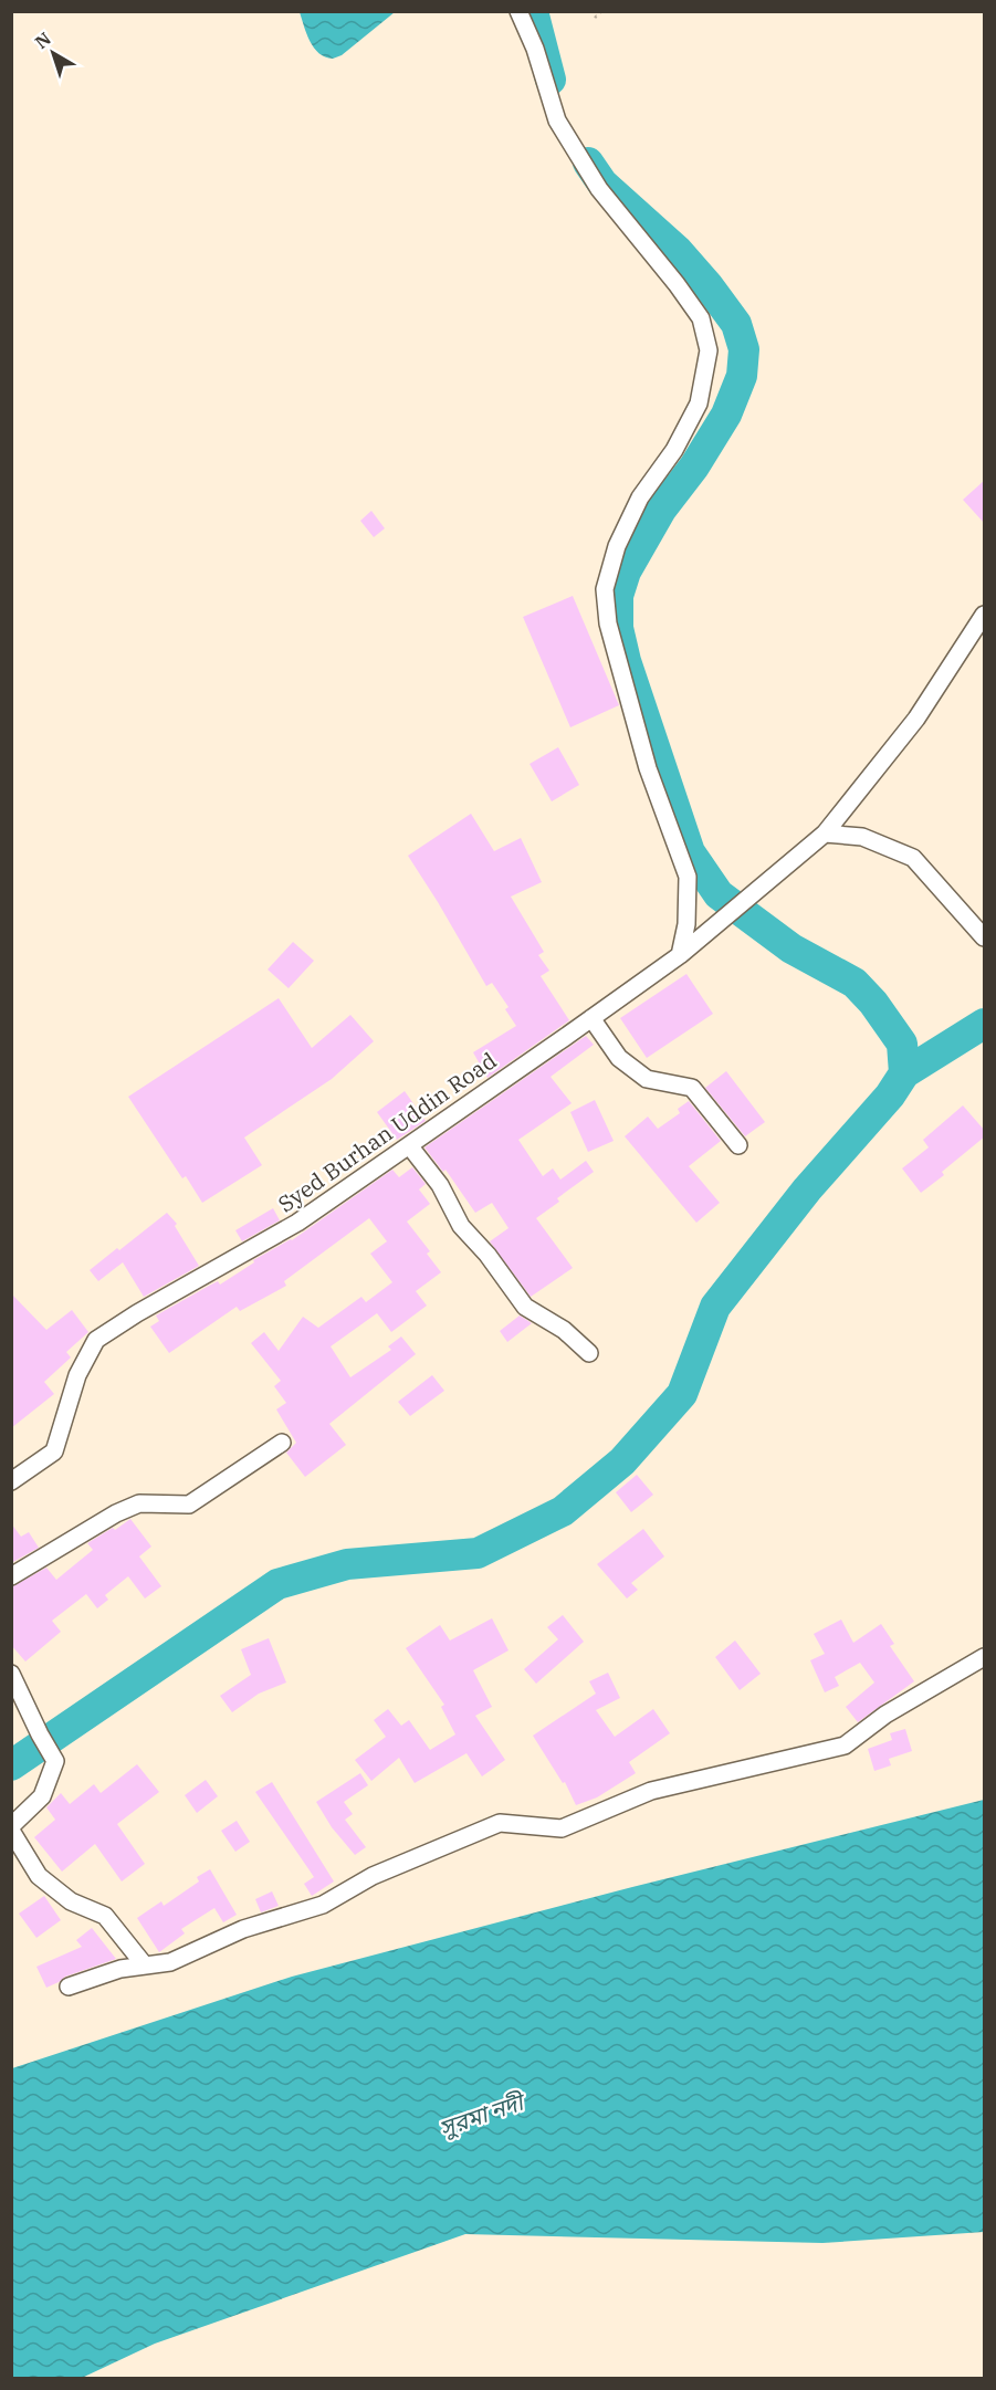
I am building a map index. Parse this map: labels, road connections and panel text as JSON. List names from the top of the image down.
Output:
{
  "streets": {
    "street": ["Syed Burhan Uddin Road"]
  },
  "water": ["সুরমা নদী"],
  "north": "top left"
}
